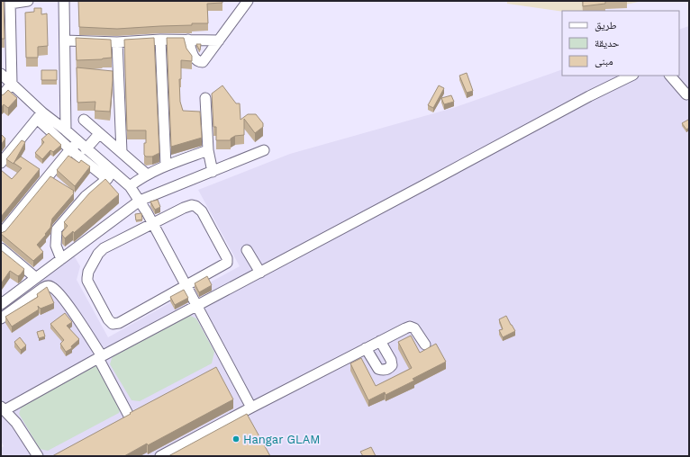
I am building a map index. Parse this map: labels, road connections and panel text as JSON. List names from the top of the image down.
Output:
{
  "places": ["Hangar GLAM"],
  "legend": ["طريق", "حديقة", "مبنى"]
}
